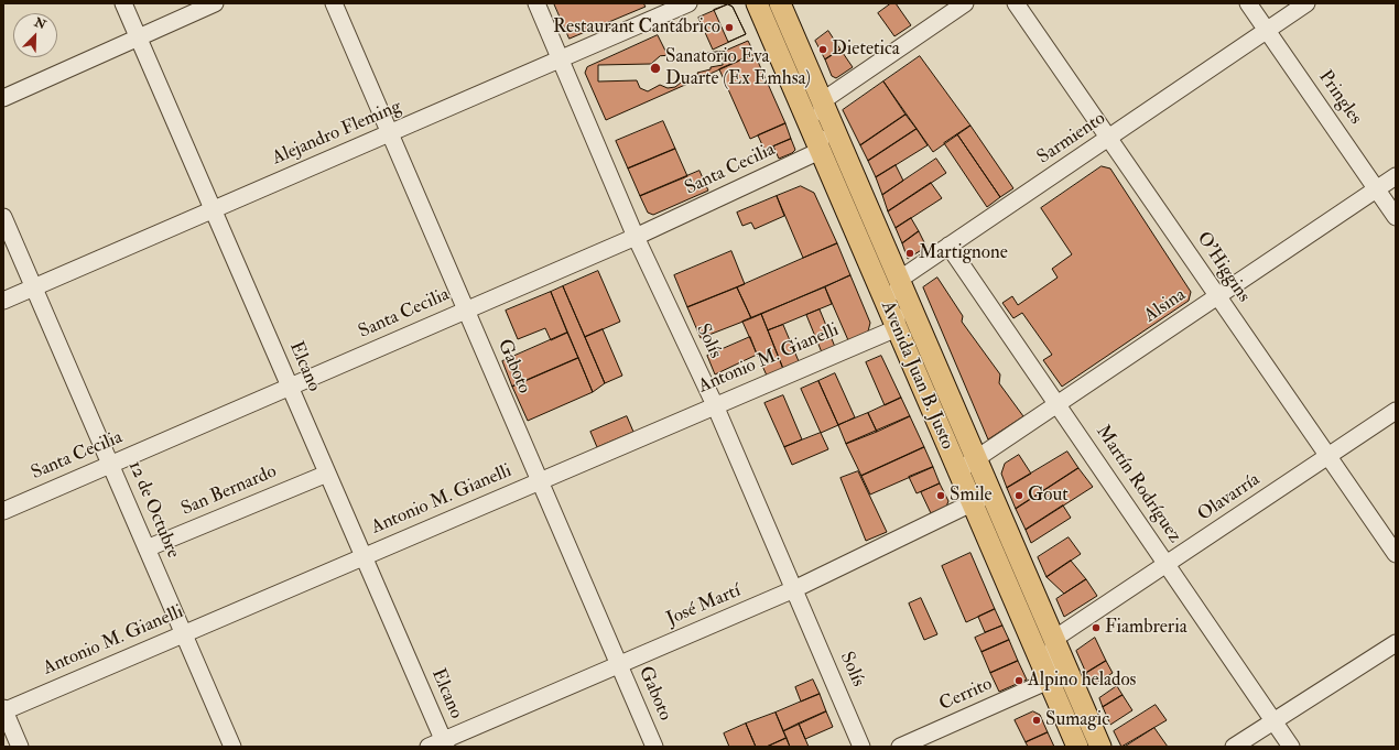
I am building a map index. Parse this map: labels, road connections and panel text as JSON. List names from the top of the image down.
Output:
{
  "streets": {
    "main road": ["Avenida Juan B. Justo"],
    "street": [
      "Pringles",
      "Alejandro Fleming",
      "Sarmiento",
      "Santa Cecilia",
      "O'Higgins",
      "Alsina",
      "Solís",
      "Antonio M. Gianelli",
      "Elcano",
      "Gaboto",
      "Martín Rodríguez",
      "San Bernardo",
      "Olavarría",
      "12 de Octubre",
      "José Martí",
      "Cerrito"
    ]
  },
  "crossings": [
    ["Pringles", "Sarmiento"],
    ["Pringles", "Alsina"],
    ["Alejandro Fleming", "Solís"],
    ["Alejandro Fleming", "Elcano"],
    ["Alejandro Fleming", "Gaboto"],
    ["Alejandro Fleming", "12 de Octubre"],
    ["Sarmiento", "O'Higgins"],
    ["Sarmiento", "Avenida Juan B. Justo"],
    ["Sarmiento", "Martín Rodríguez"],
    ["Santa Cecilia", "Solís"],
    ["Santa Cecilia", "Elcano"],
    ["Santa Cecilia", "Gaboto"],
    ["Santa Cecilia", "Avenida Juan B. Justo"],
    ["Santa Cecilia", "12 de Octubre"],
    ["O'Higgins", "Alsina"],
    ["O'Higgins", "Olavarría"],
    ["Alsina", "Avenida Juan B. Justo"],
    ["Alsina", "Martín Rodríguez"],
    ["Solís", "Antonio M. Gianelli"],
    ["Solís", "José Martí"],
    ["Antonio M. Gianelli", "Elcano"],
    ["Antonio M. Gianelli", "Gaboto"],
    ["Antonio M. Gianelli", "Avenida Juan B. Justo"],
    ["Antonio M. Gianelli", "12 de Octubre"],
    ["Elcano", "San Bernardo"],
    ["Elcano", "José Martí"],
    ["Gaboto", "José Martí"],
    ["Avenida Juan B. Justo", "Olavarría"],
    ["Avenida Juan B. Justo", "José Martí"],
    ["Avenida Juan B. Justo", "Cerrito"],
    ["Martín Rodríguez", "Olavarría"],
    ["San Bernardo", "12 de Octubre"]
  ],
  "places": [
    "Restaurant Cantábrico",
    "Dietetica",
    "Sanatorio Eva Duarte (Ex Emhsa)",
    "Martignone",
    "Smile",
    "Gout",
    "Fiambreria",
    "Alpino helados",
    "Sumagic"
  ],
  "north": "top right"
}
